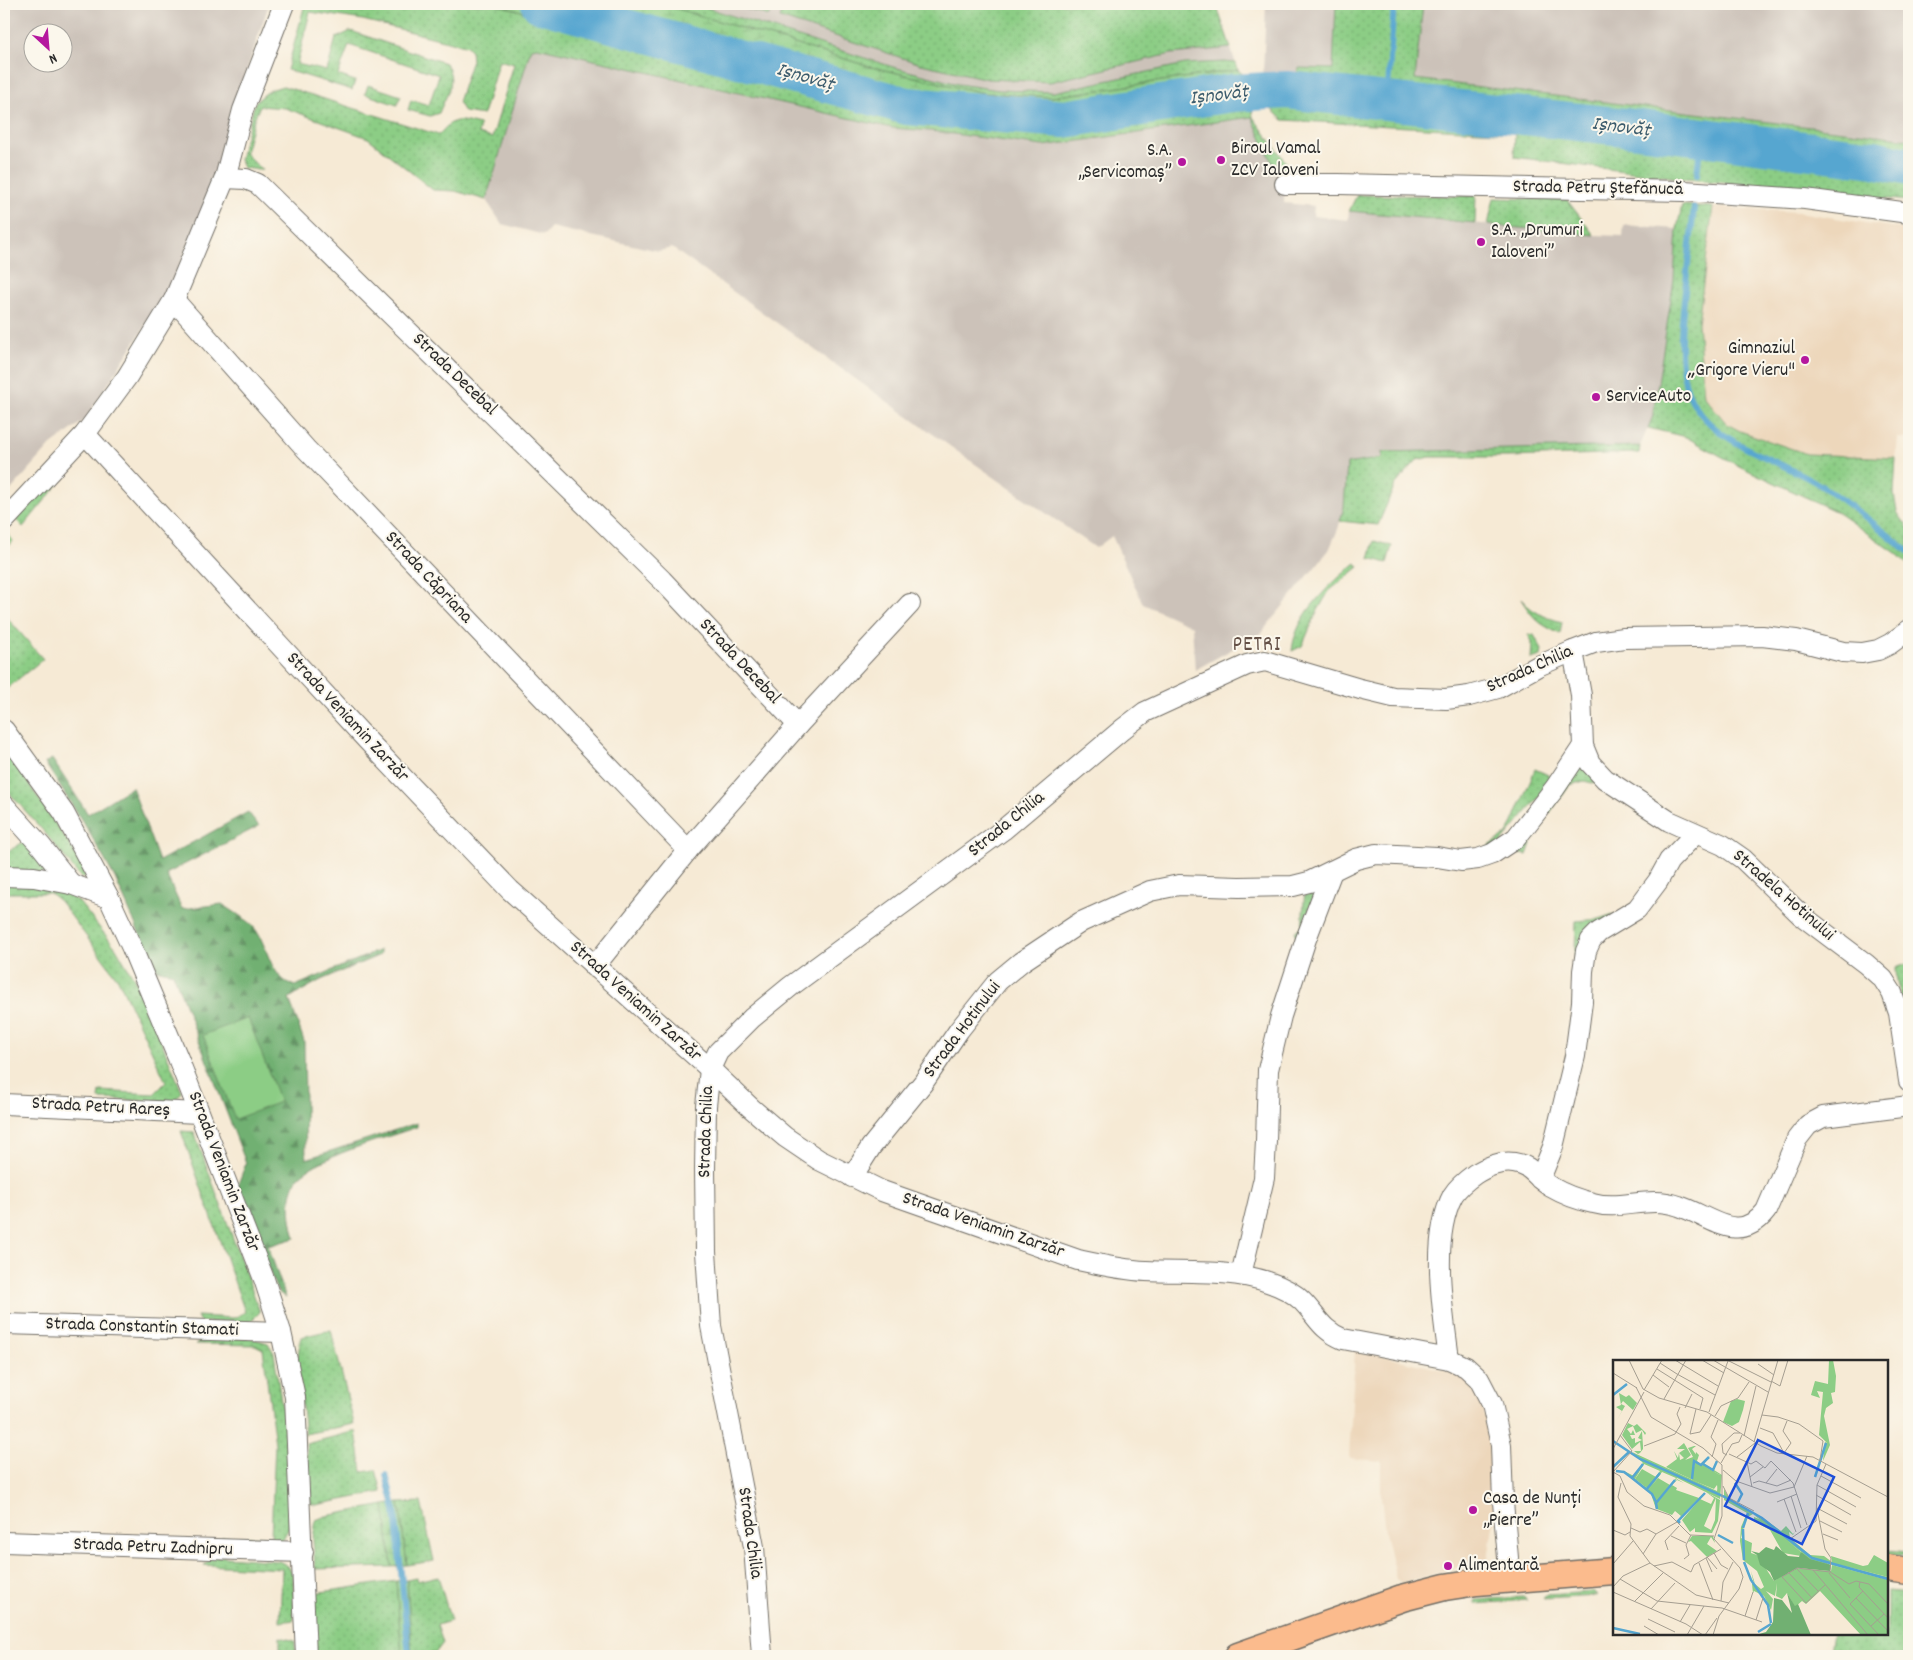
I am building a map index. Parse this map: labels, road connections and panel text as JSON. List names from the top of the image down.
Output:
{
  "streets": {
    "street": [
      "Strada Petru Ştefănucă",
      "Strada Decebal",
      "Strada Căpriana",
      "Strada Chilia",
      "Strada Veniamin Zarzăr",
      "Stradela Hotinului",
      "Strada Hotinului",
      "Strada Petru Rareș",
      "Strada Constantin Stamati",
      "Strada Petru Zadnipru"
    ]
  },
  "crossings": [
    ["Strada Chilia", "Strada Veniamin Zarzăr"],
    ["Strada Veniamin Zarzăr", "Strada Hotinului"],
    ["Strada Veniamin Zarzăr", "Strada Petru Rareș"],
    ["Strada Veniamin Zarzăr", "Strada Constantin Stamati"],
    ["Strada Veniamin Zarzăr", "Strada Petru Zadnipru"]
  ],
  "districts": ["PETRI"],
  "water": ["Ișnovăț"],
  "places": [
    "Biroul Vamal ZCV Ialoveni",
    "S.A. „Servicomaș”",
    "S.A. „Drumuri Ialoveni”",
    "Gimnaziul ,,Grigore Vieru\"",
    "ServiceAuto",
    "Casa de Nunți „Pierre”",
    "Alimentară"
  ],
  "north": "bottom right"
}
